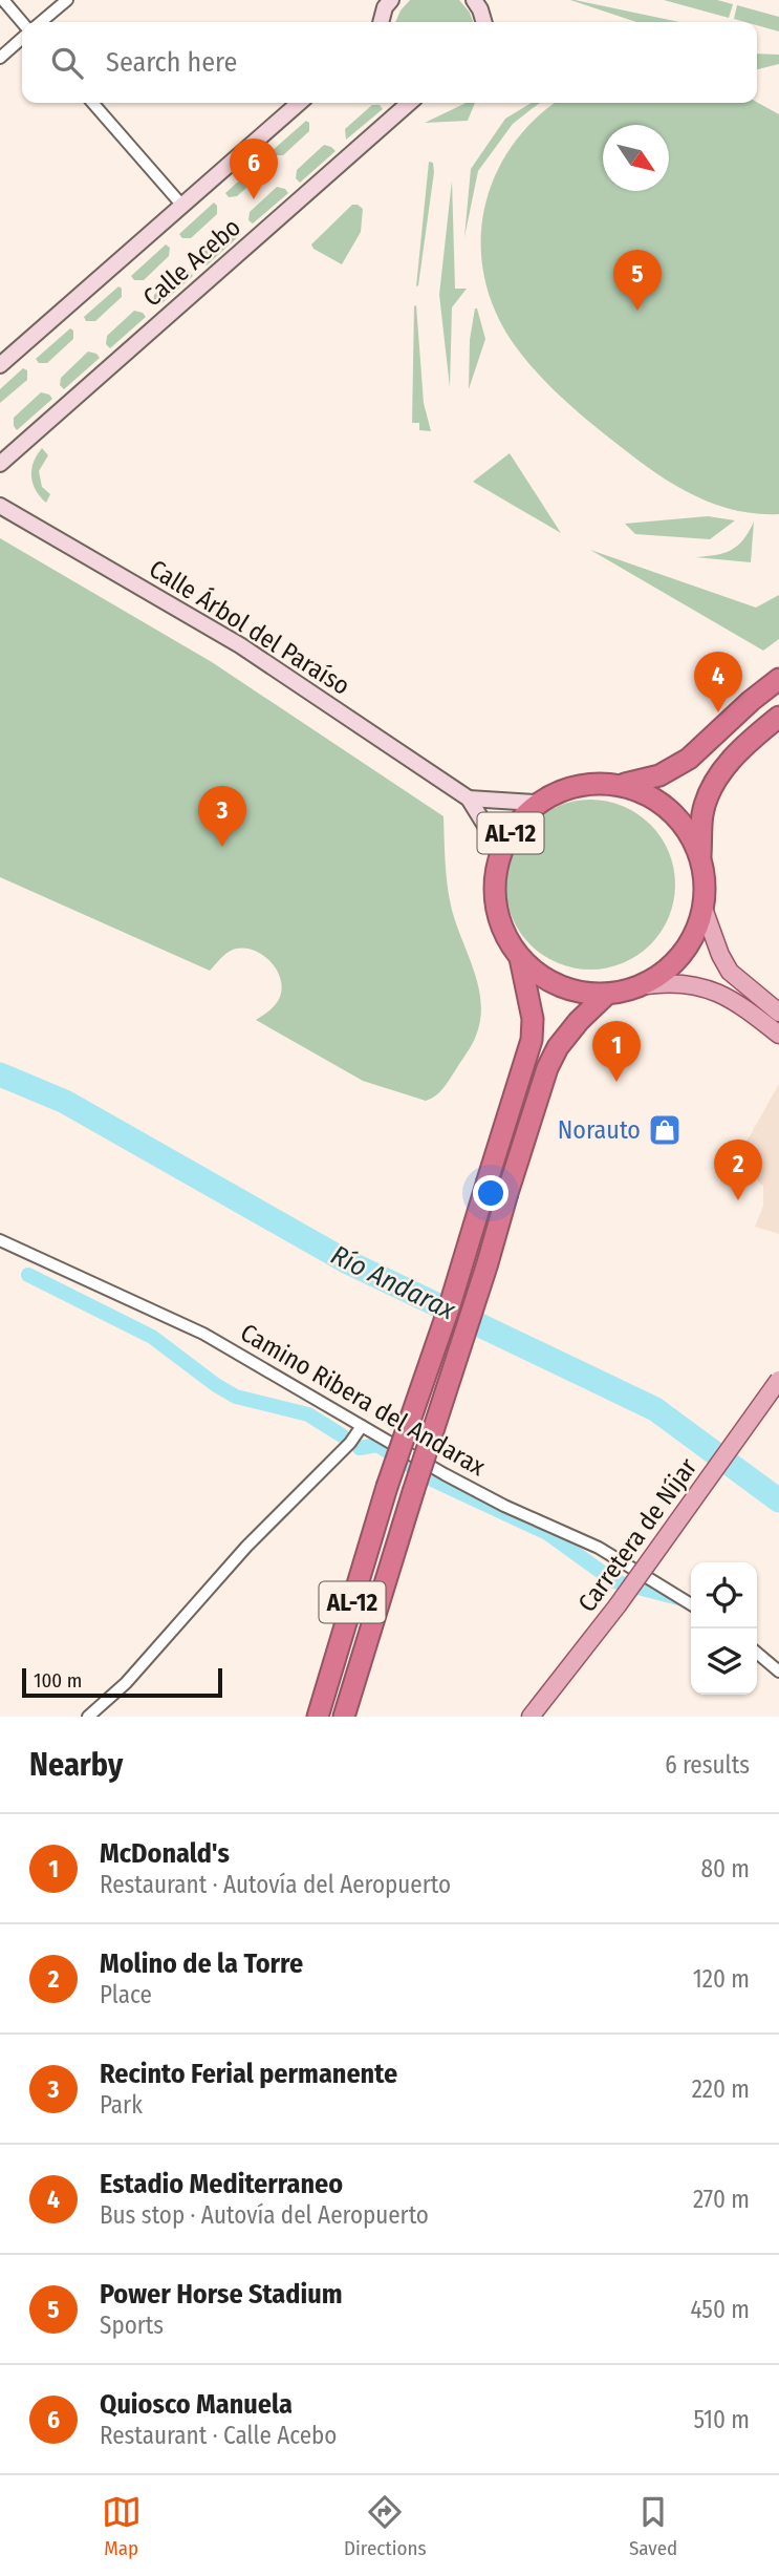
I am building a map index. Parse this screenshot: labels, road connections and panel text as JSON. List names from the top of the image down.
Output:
{
  "streets": {
    "highway": ["AL-12"],
    "main road": ["Carretera de Níjar"],
    "street": ["Calle Acebo", "Calle Árbol del Paraíso", "Camino Ribera del Andarax"]
  },
  "water": ["Río Andarax"],
  "places": {
    "shop": ["Norauto"]
  },
  "scale_bar": "100 m",
  "north": "bottom right",
  "page": {
    "search": "Search here",
    "pins": [
      "6",
      "5",
      "4",
      "3",
      "1",
      "2"
    ],
    "scale": "100 m",
    "heading": ["Nearby", "6 results"],
    "list": [
      {
        "mark": "1",
        "name": "McDonald's",
        "note": "Restaurant · Autovía del Aeropuerto",
        "value": "80 m"
      },
      {
        "mark": "2",
        "name": "Molino de la Torre",
        "note": "Place",
        "value": "120 m"
      },
      {
        "mark": "3",
        "name": "Recinto Ferial permanente",
        "note": "Park",
        "value": "220 m"
      },
      {
        "mark": "4",
        "name": "Estadio Mediterraneo",
        "note": "Bus stop · Autovía del Aeropuerto",
        "value": "270 m"
      },
      {
        "mark": "5",
        "name": "Power Horse Stadium",
        "note": "Sports",
        "value": "450 m"
      },
      {
        "mark": "6",
        "name": "Quiosco Manuela",
        "note": "Restaurant · Calle Acebo",
        "value": "510 m"
      }
    ],
    "nav": ["Map", "Directions", "Saved"]
  }
}
